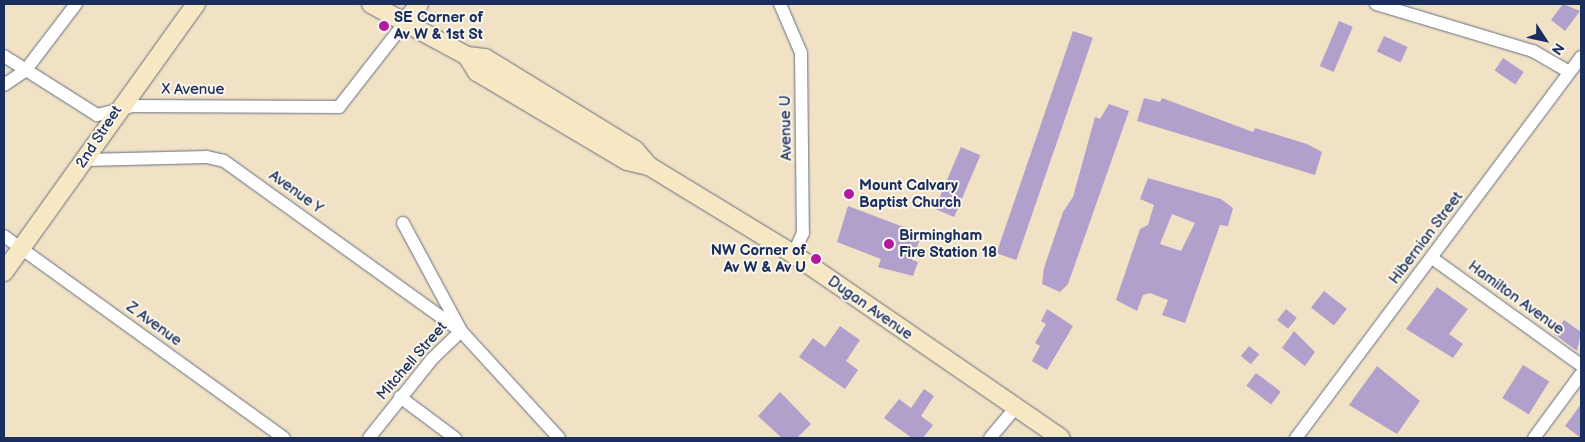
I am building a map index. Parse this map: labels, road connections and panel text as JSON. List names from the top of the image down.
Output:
{
  "streets": {
    "main road": ["2nd Street", "Dugan Avenue"],
    "street": [
      "X Avenue",
      "Avenue U",
      "Avenue Y",
      "Hibernian Street",
      "Hamilton Avenue",
      "Z Avenue",
      "Mitchell Street"
    ]
  },
  "crossings": [
    ["X Avenue", "2nd Street"],
    ["X Avenue", "Dugan Avenue"],
    ["Avenue U", "Dugan Avenue"],
    ["2nd Street", "Avenue Y"],
    ["2nd Street", "Z Avenue"],
    ["Avenue Y", "Mitchell Street"],
    ["Hibernian Street", "Hamilton Avenue"]
  ],
  "places": [
    "SE Corner of Av W & 1st St",
    "Mount Calvary Baptist Church",
    "Birmingham Fire Station 18",
    "NW Corner of Av W & Av U"
  ],
  "north": "bottom right"
}
